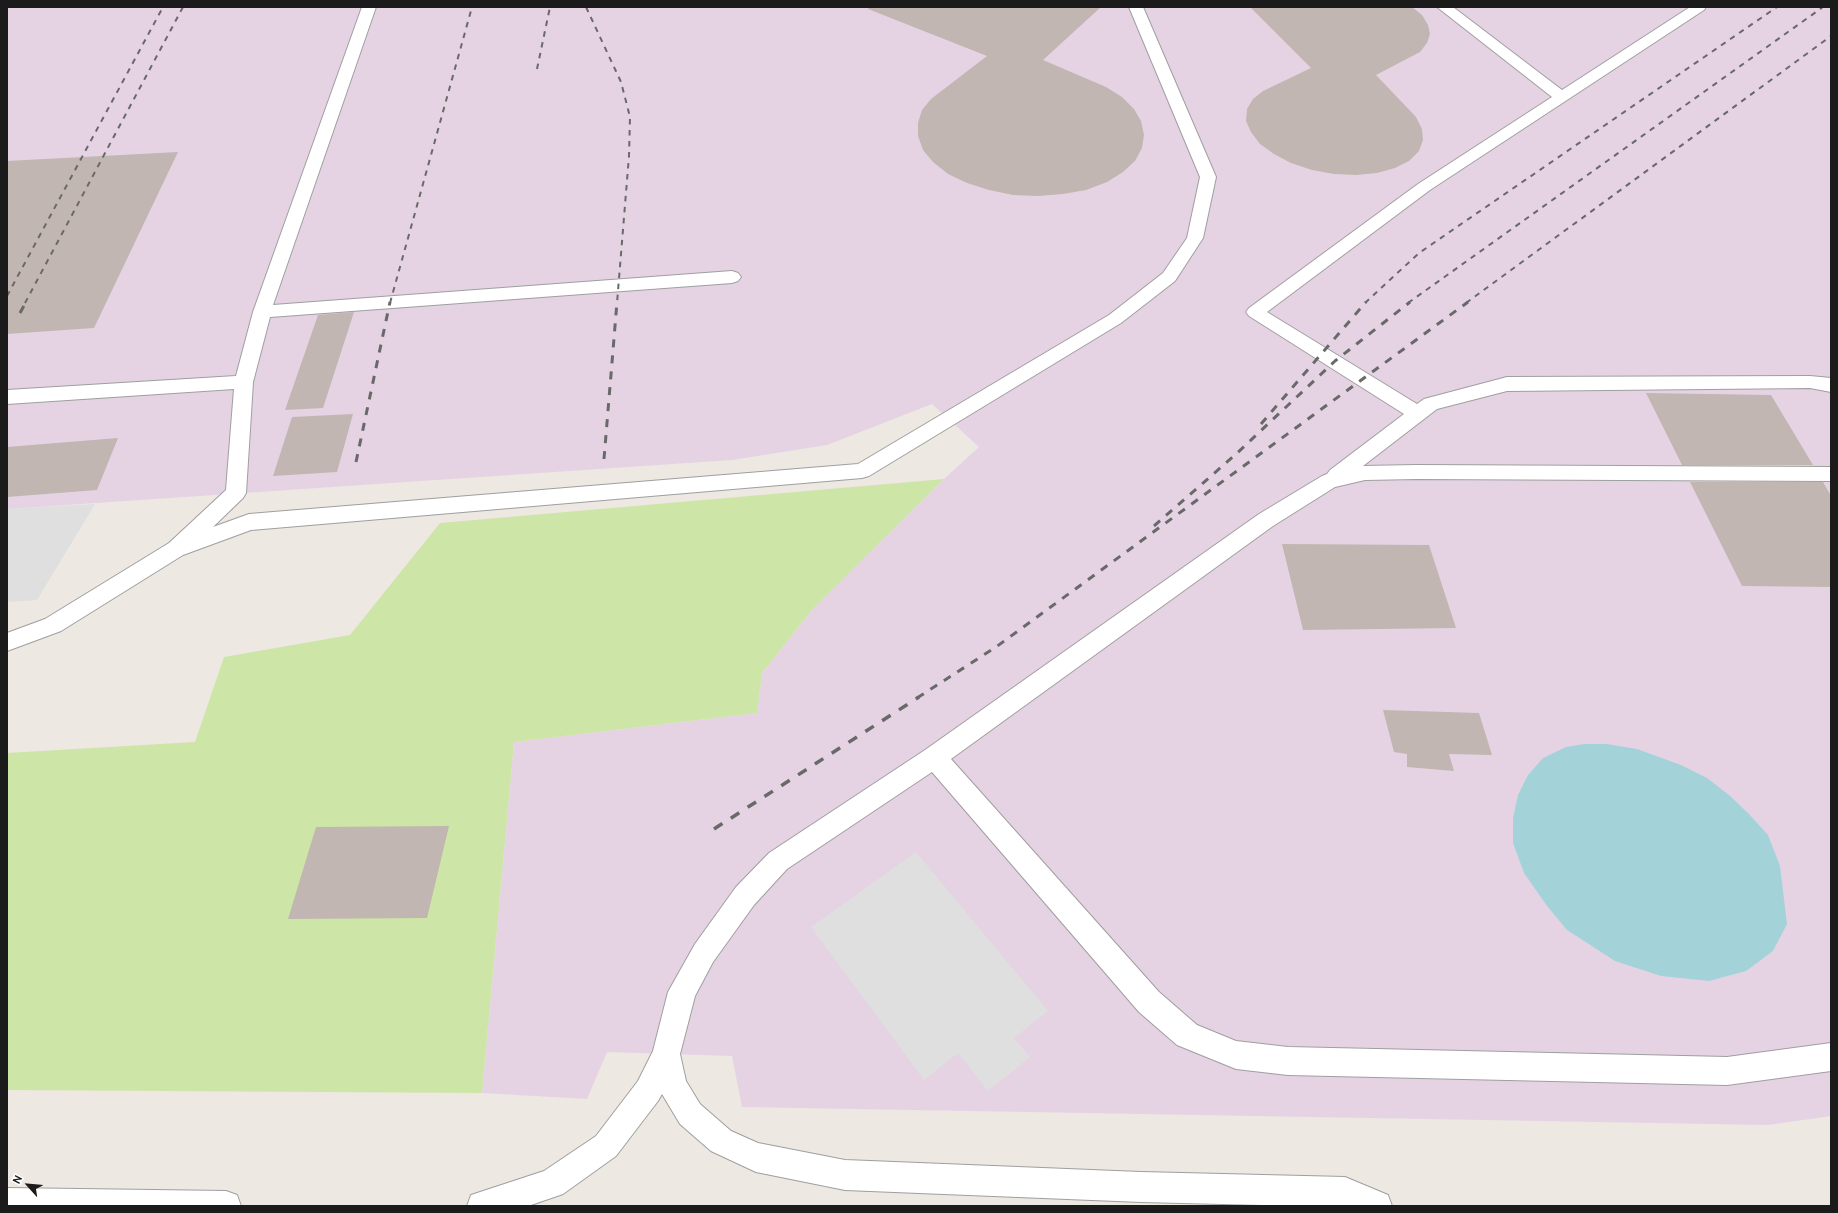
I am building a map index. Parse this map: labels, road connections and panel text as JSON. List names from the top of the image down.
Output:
{
  "north": "top left"
}
